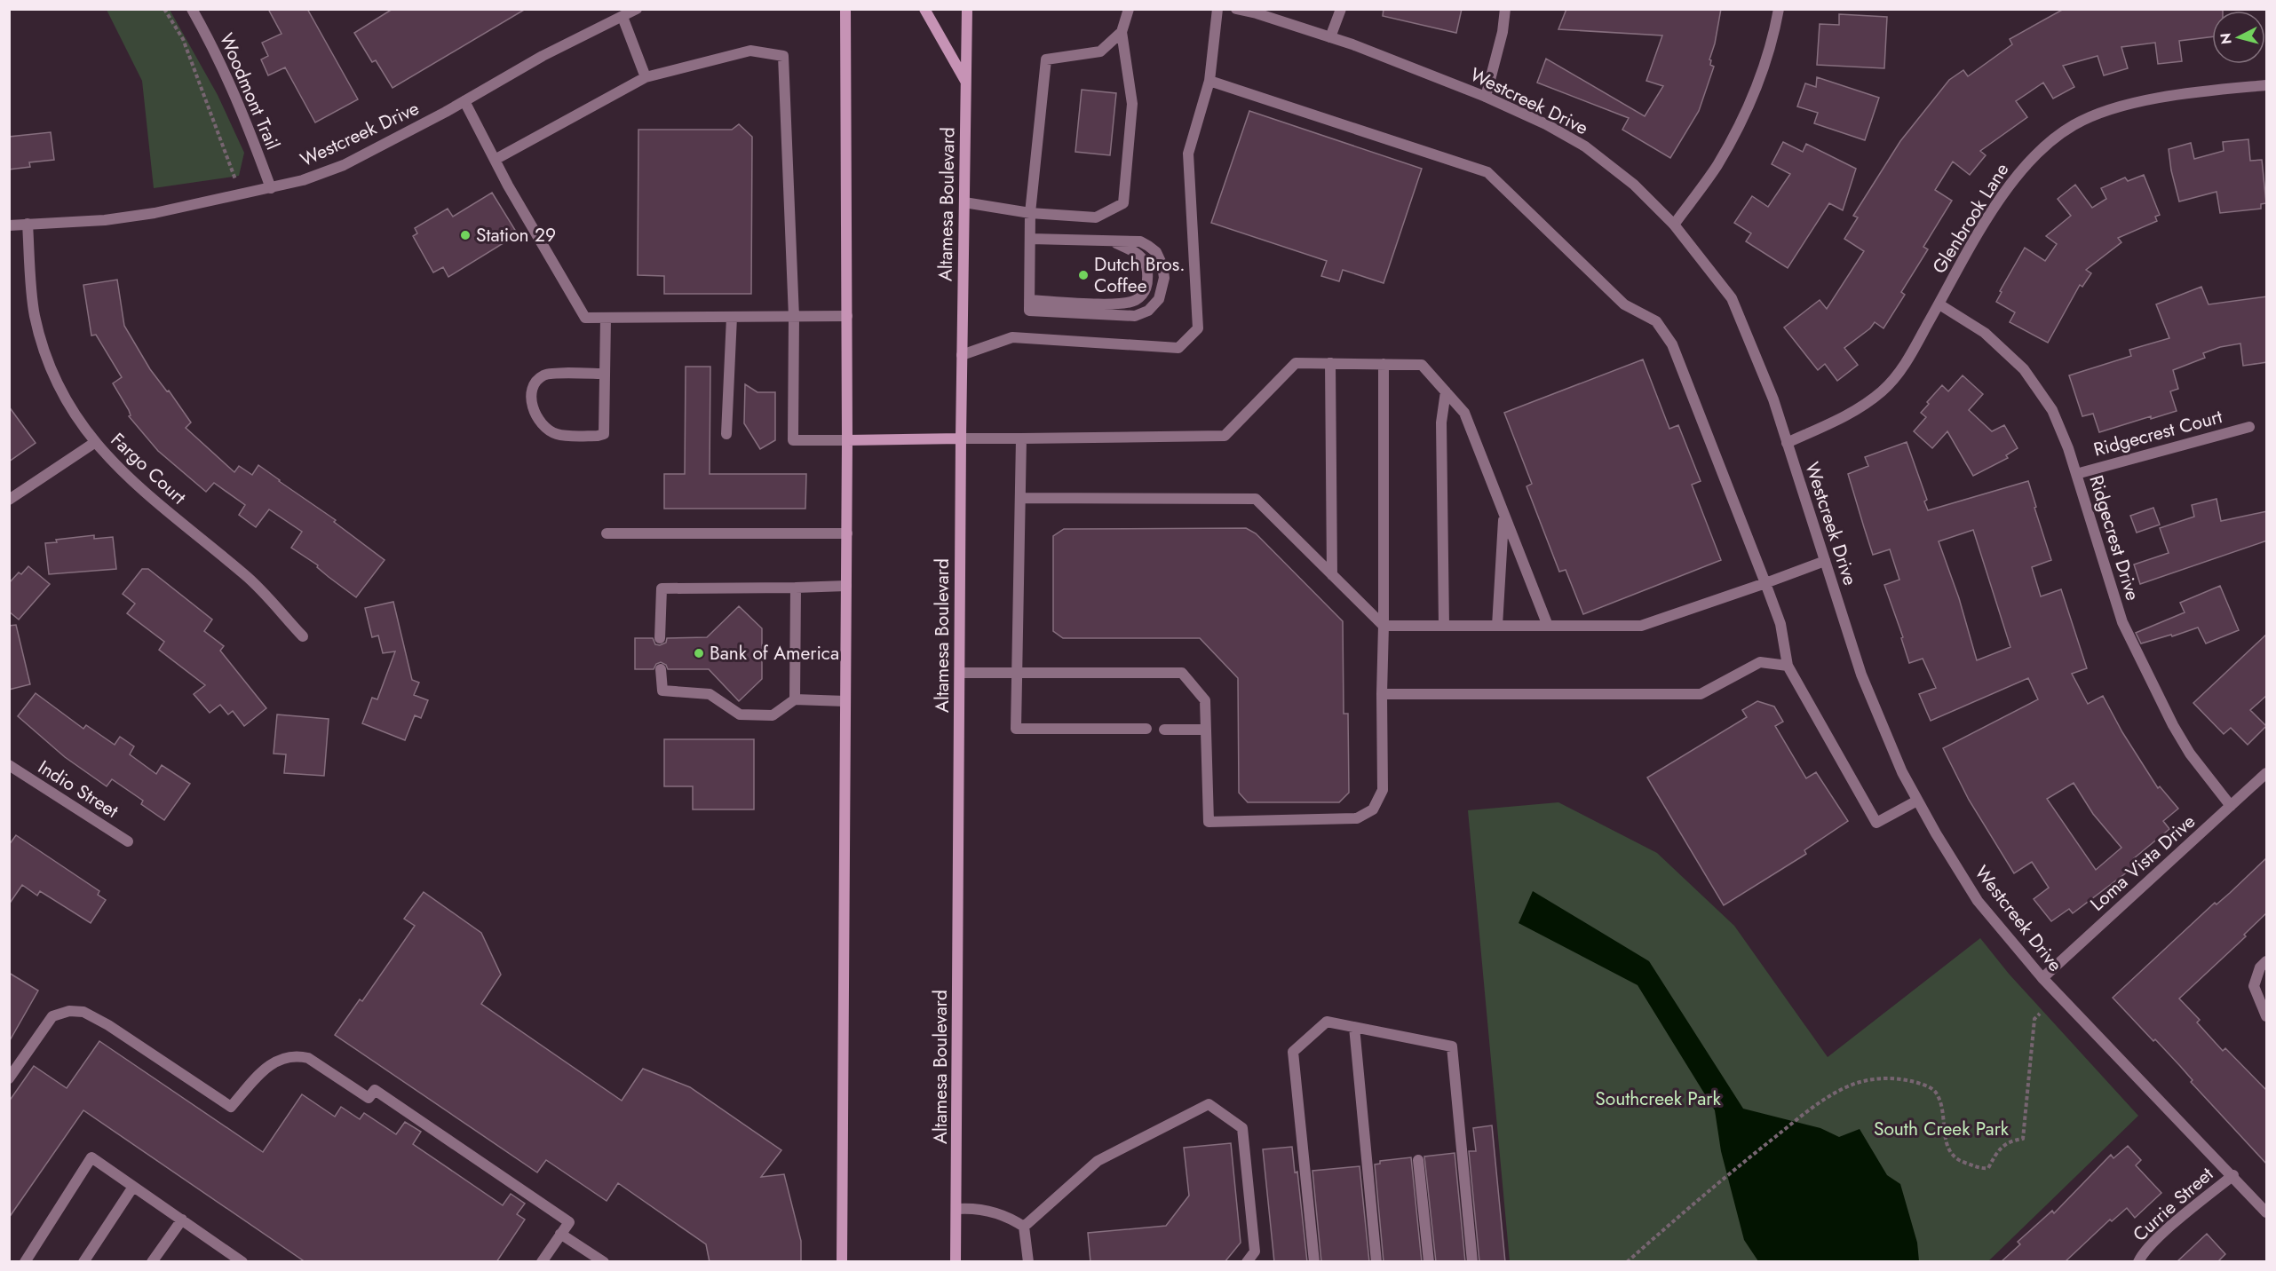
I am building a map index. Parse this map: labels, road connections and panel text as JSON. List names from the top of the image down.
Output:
{
  "streets": {
    "main road": ["Altamesa Boulevard"],
    "street": [
      "Woodmont Trail",
      "Westcreek Drive",
      "Glenbrook Lane",
      "Ridgecrest Court",
      "Fargo Court",
      "Ridgecrest Drive",
      "Indio Street",
      "Loma Vista Drive",
      "Currie Street"
    ]
  },
  "crossings": [
    ["Woodmont Trail", "Westcreek Drive"],
    ["Westcreek Drive", "Glenbrook Lane"],
    ["Westcreek Drive", "Fargo Court"],
    ["Westcreek Drive", "Loma Vista Drive"],
    ["Westcreek Drive", "Currie Street"],
    ["Glenbrook Lane", "Ridgecrest Drive"],
    ["Ridgecrest Court", "Ridgecrest Drive"],
    ["Ridgecrest Drive", "Loma Vista Drive"]
  ],
  "parks": ["Southcreek Park", "South Creek Park"],
  "places": ["Station 29", "Dutch Bros. Coffee", "Bank of America"],
  "north": "left"
}
